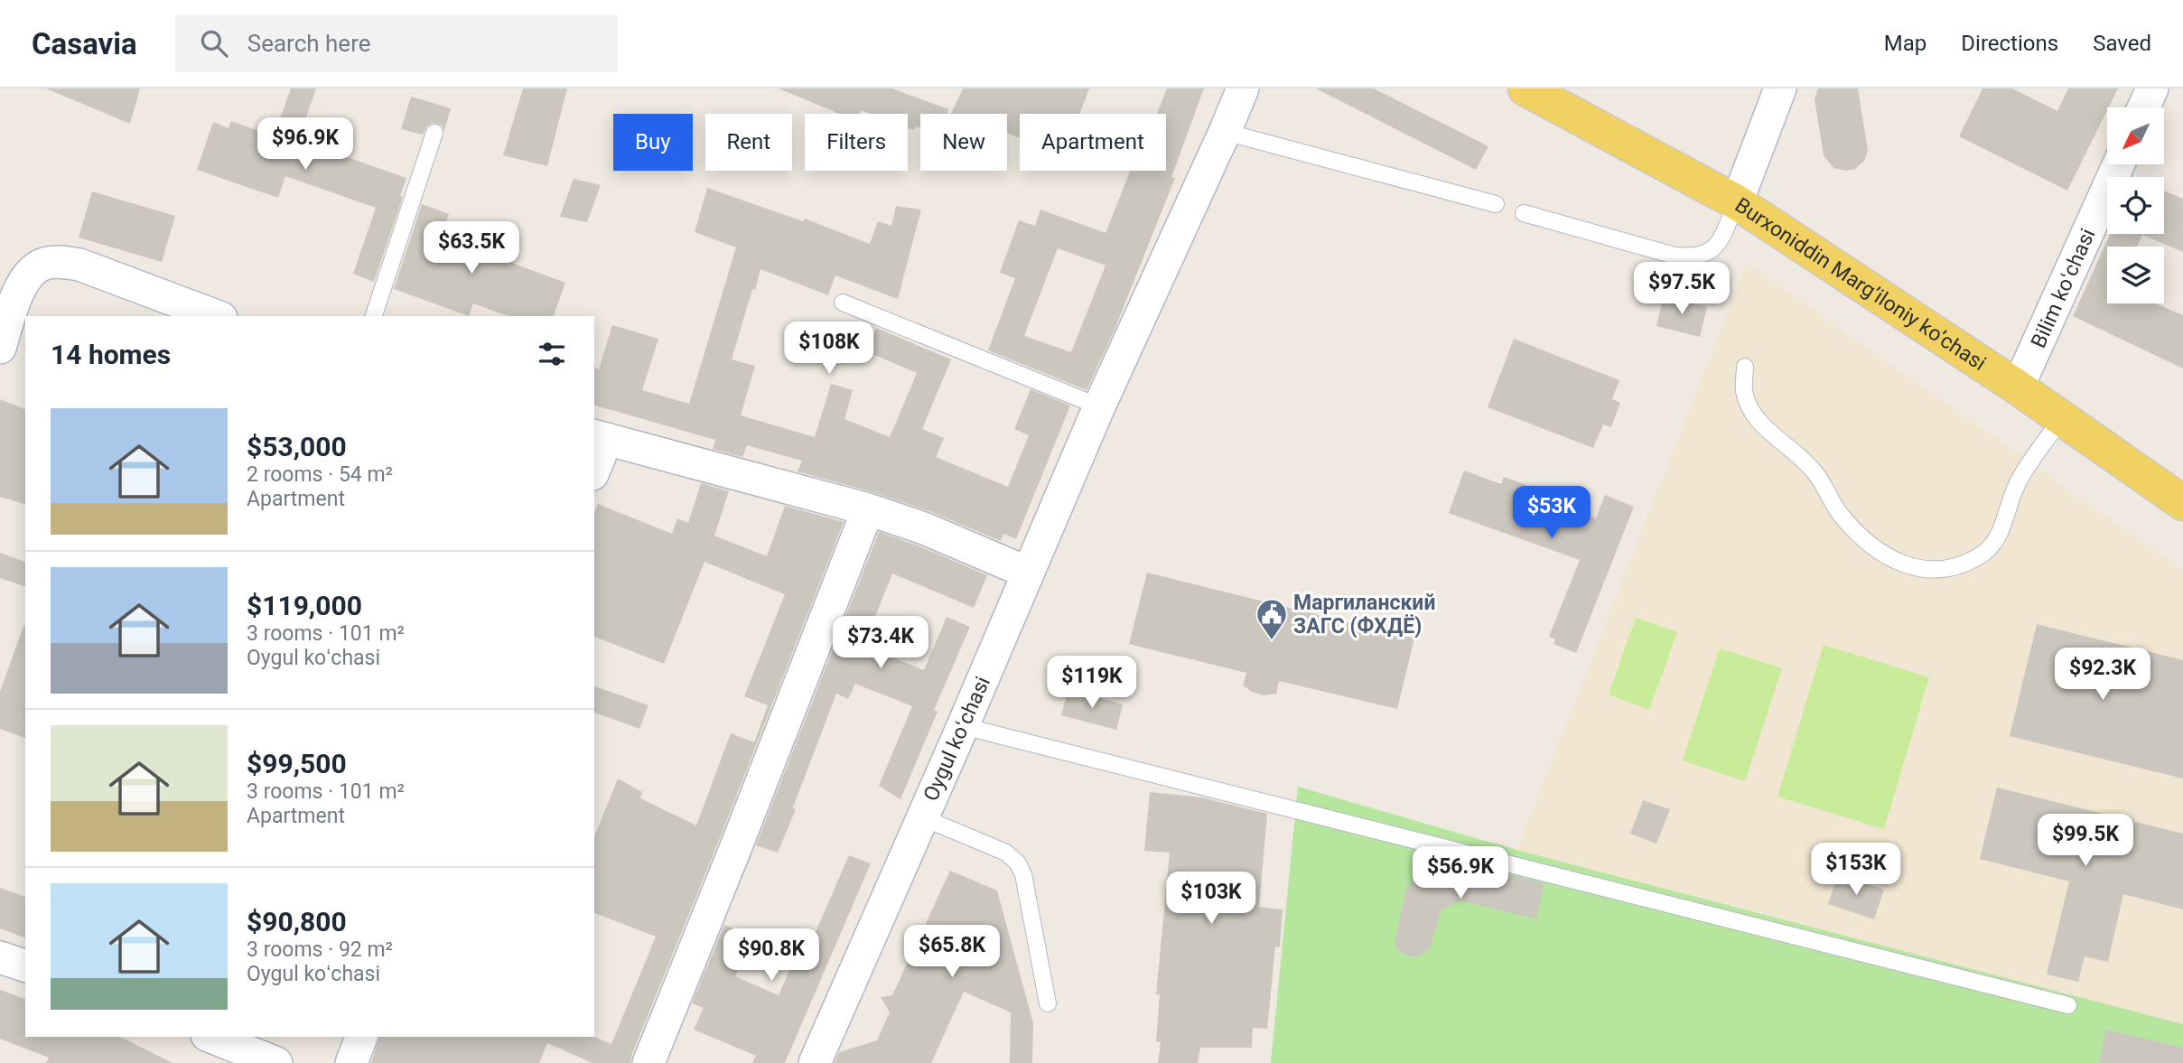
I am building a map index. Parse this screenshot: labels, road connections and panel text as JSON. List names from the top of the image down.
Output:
{
  "streets": {
    "main road": ["Burxoniddin Marg’iloniy ko’chasi"],
    "street": ["Bilim koʻchasi", "Oygul koʻchasi"]
  },
  "crossings": [
    ["Burxoniddin Marg’iloniy ko’chasi", "Bilim koʻchasi"]
  ],
  "places": {
    "public building": ["Маргиланский ЗАГС (ФХДЁ)"]
  },
  "north": "bottom left",
  "page": {
    "header": "Casavia",
    "search": "Search here",
    "nav": ["Map", "Directions", "Saved"],
    "chip": [
      "Buy",
      "Rent",
      "Filters",
      "New",
      "Apartment"
    ],
    "price": [
      "$96.9K",
      "$63.5K",
      "$97.5K",
      "$108K",
      "$53K",
      "$73.4K",
      "$92.3K",
      "$119K",
      "$99.5K",
      "$153K",
      "$56.9K",
      "$103K",
      "$65.8K",
      "$90.8K"
    ],
    "heading": "14 homes",
    "list": [
      {
        "name": "$53,000",
        "note": "2 rooms · 54 m² · Apartment"
      },
      {
        "name": "$119,000",
        "note": "3 rooms · 101 m² · Oygul koʻchasi"
      },
      {
        "name": "$99,500",
        "note": "3 rooms · 101 m² · Apartment"
      },
      {
        "name": "$90,800",
        "note": "3 rooms · 92 m² · Oygul koʻchasi"
      }
    ]
  }
}
